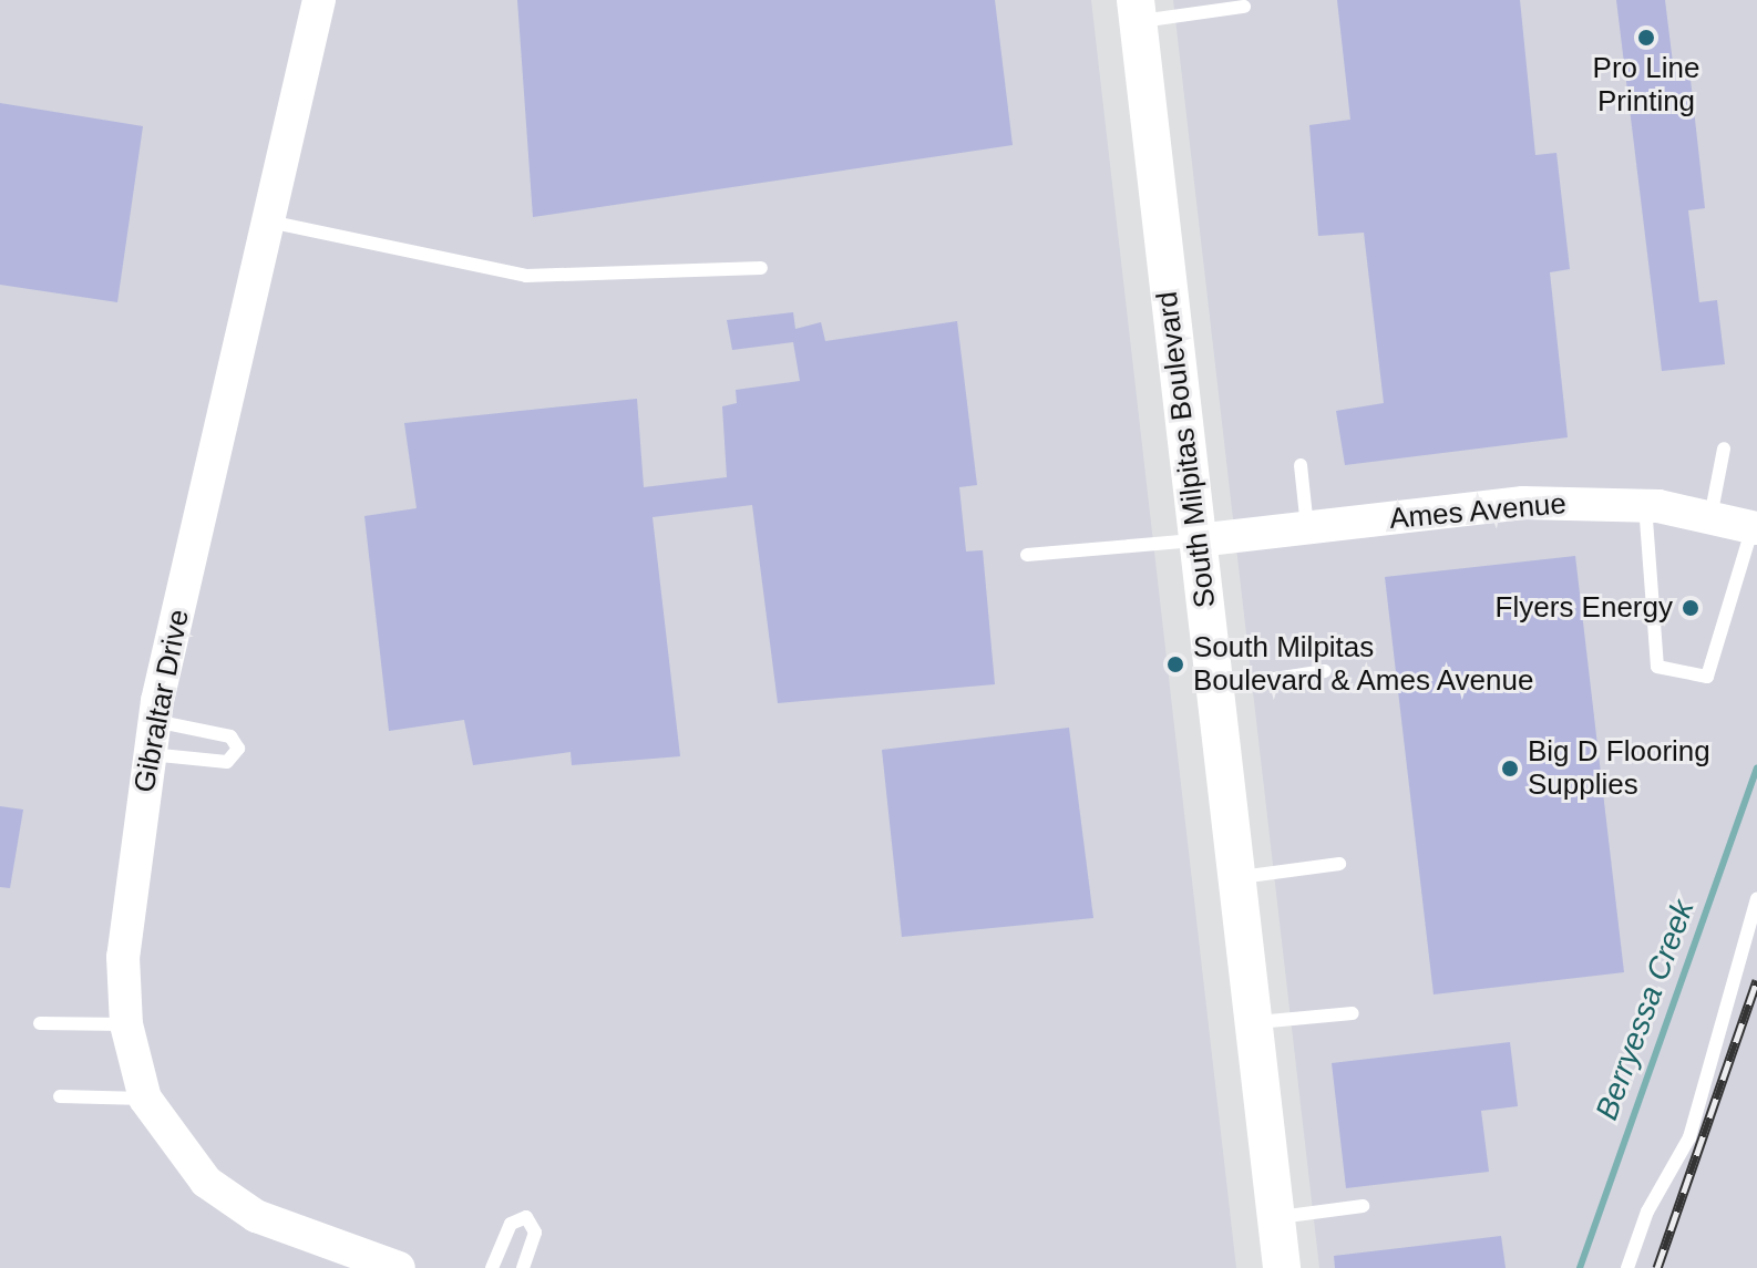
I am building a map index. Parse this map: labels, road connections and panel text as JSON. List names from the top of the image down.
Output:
{
  "streets": {
    "main road": ["South Milpitas Boulevard"],
    "street": ["Ames Avenue", "Gibraltar Drive"]
  },
  "crossings": [
    ["South Milpitas Boulevard", "Ames Avenue"]
  ],
  "water": ["Berryessa Creek"],
  "places": [
    "Pro Line Printing",
    "Flyers Energy",
    "South Milpitas Boulevard & Ames Avenue",
    "Big D Flooring Supplies"
  ]
}
